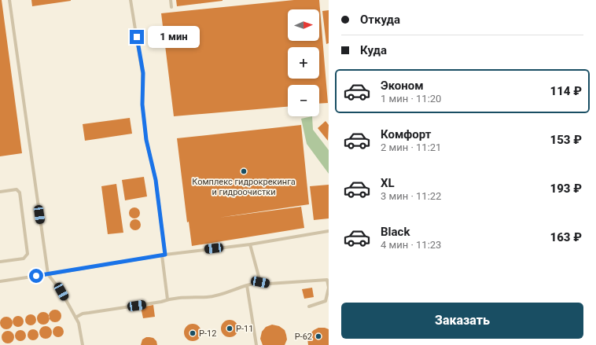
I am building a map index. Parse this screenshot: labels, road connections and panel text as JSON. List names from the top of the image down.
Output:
{
  "places": [
    "Комплекс гидрокрекинга и гидроочистки",
    "Р-11",
    "Р-12",
    "Р-62"
  ],
  "north": "right",
  "page": {
    "banner": ["Откуда", "Куда"],
    "map_buttons": ["+", "−"],
    "bubble": "1 мин",
    "list": [
      {
        "name": "Эконом",
        "note": "1 мин · 11:20",
        "value": "114 ₽"
      },
      {
        "name": "Комфорт",
        "note": "2 мин · 11:21",
        "value": "153 ₽"
      },
      {
        "name": "XL",
        "note": "3 мин · 11:22",
        "value": "193 ₽"
      },
      {
        "name": "Black",
        "note": "4 мин · 11:23",
        "value": "163 ₽"
      }
    ],
    "buttons": "Заказать"
  }
}
